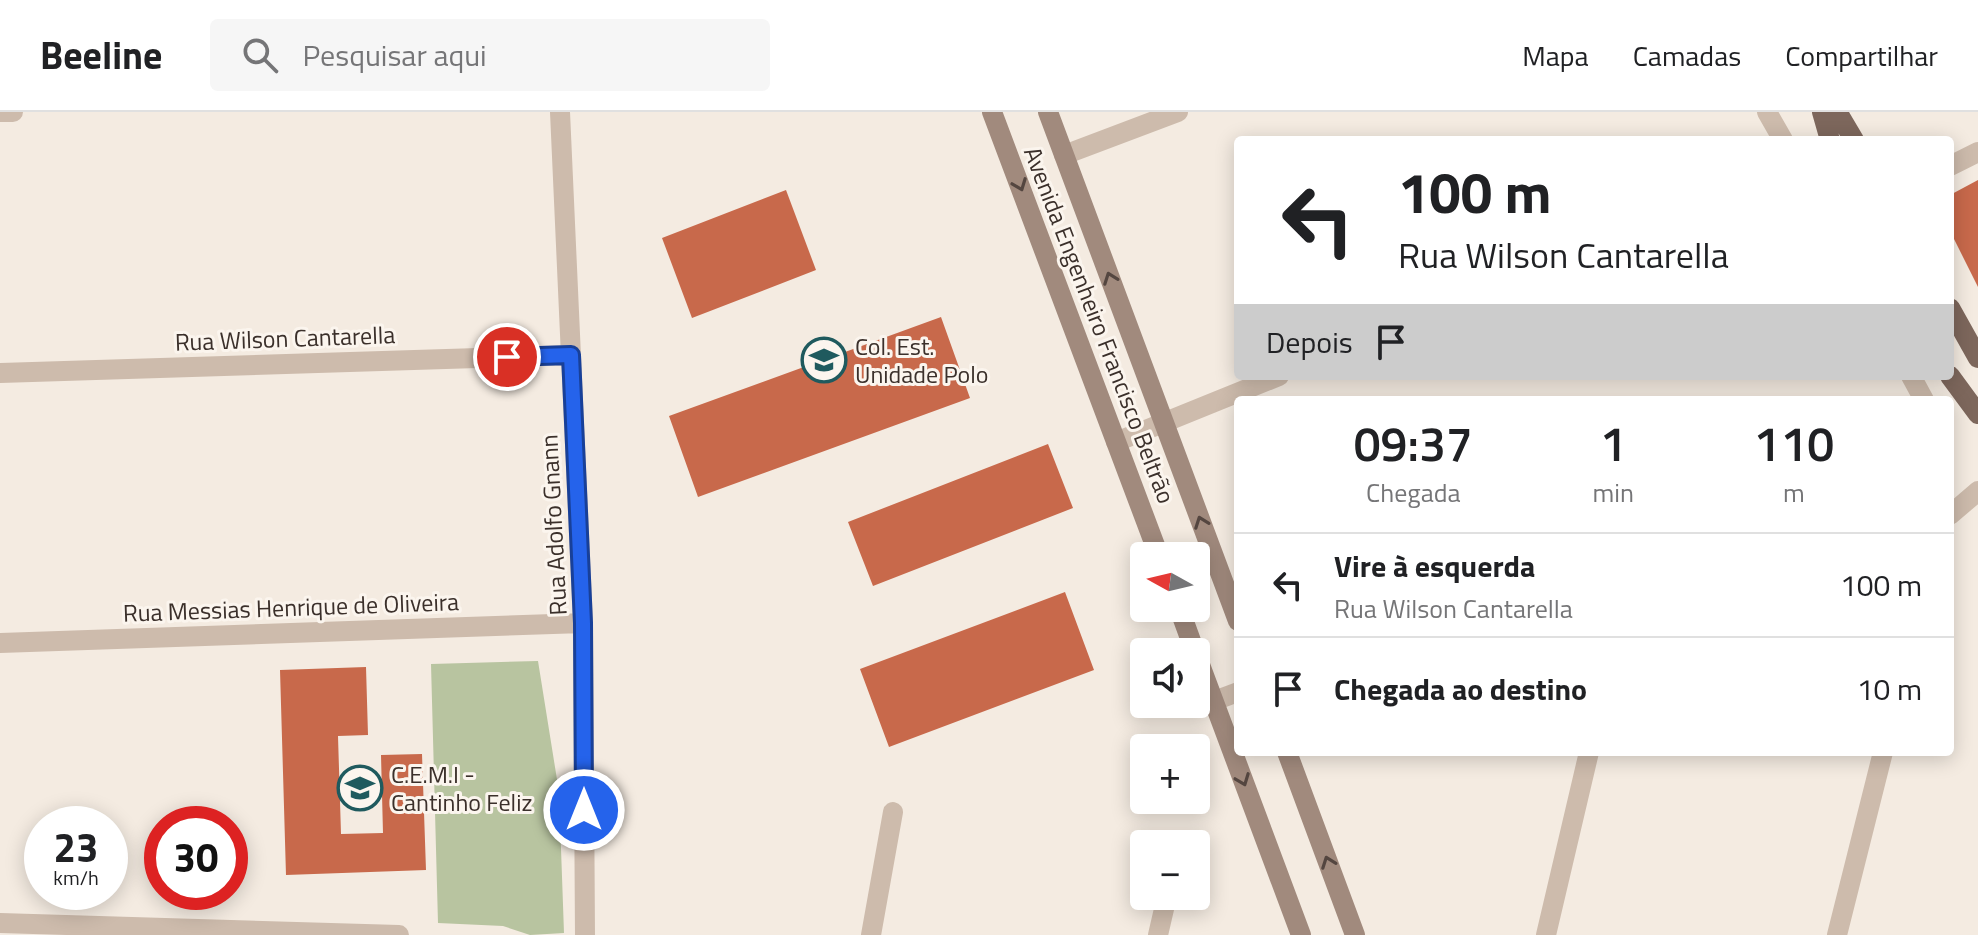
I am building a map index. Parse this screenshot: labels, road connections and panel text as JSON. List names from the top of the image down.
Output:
{
  "streets": {
    "street": [
      "Avenida Engenheiro Francisco Beltrão",
      "Rua Wilson Cantarella",
      "Rua Adolfo Gnann",
      "Rua Messias Henrique de Oliveira"
    ]
  },
  "crossings": [
    ["Rua Wilson Cantarella", "Rua Adolfo Gnann"],
    ["Rua Adolfo Gnann", "Rua Messias Henrique de Oliveira"]
  ],
  "places": {
    "school or university": ["Col. Est. Unidade Polo", "C.E.M.I - Cantinho Feliz"]
  },
  "north": "left",
  "page": {
    "header": "Beeline",
    "search": "Pesquisar aqui",
    "nav": ["Mapa", "Camadas", "Compartilhar"],
    "turn": ["100 m", "Rua Wilson Cantarella"],
    "then": "Depois",
    "eta": [
      "09:37",
      "Chegada",
      "1",
      "min",
      "110",
      "m"
    ],
    "list": [
      {
        "name": "Vire à esquerda",
        "note": "Rua Wilson Cantarella",
        "value": "100 m"
      },
      {
        "name": "Chegada ao destino",
        "value": "10 m"
      }
    ],
    "map_buttons": ["+", "−"],
    "speed": "23 km/h",
    "limit": "30"
  }
}
